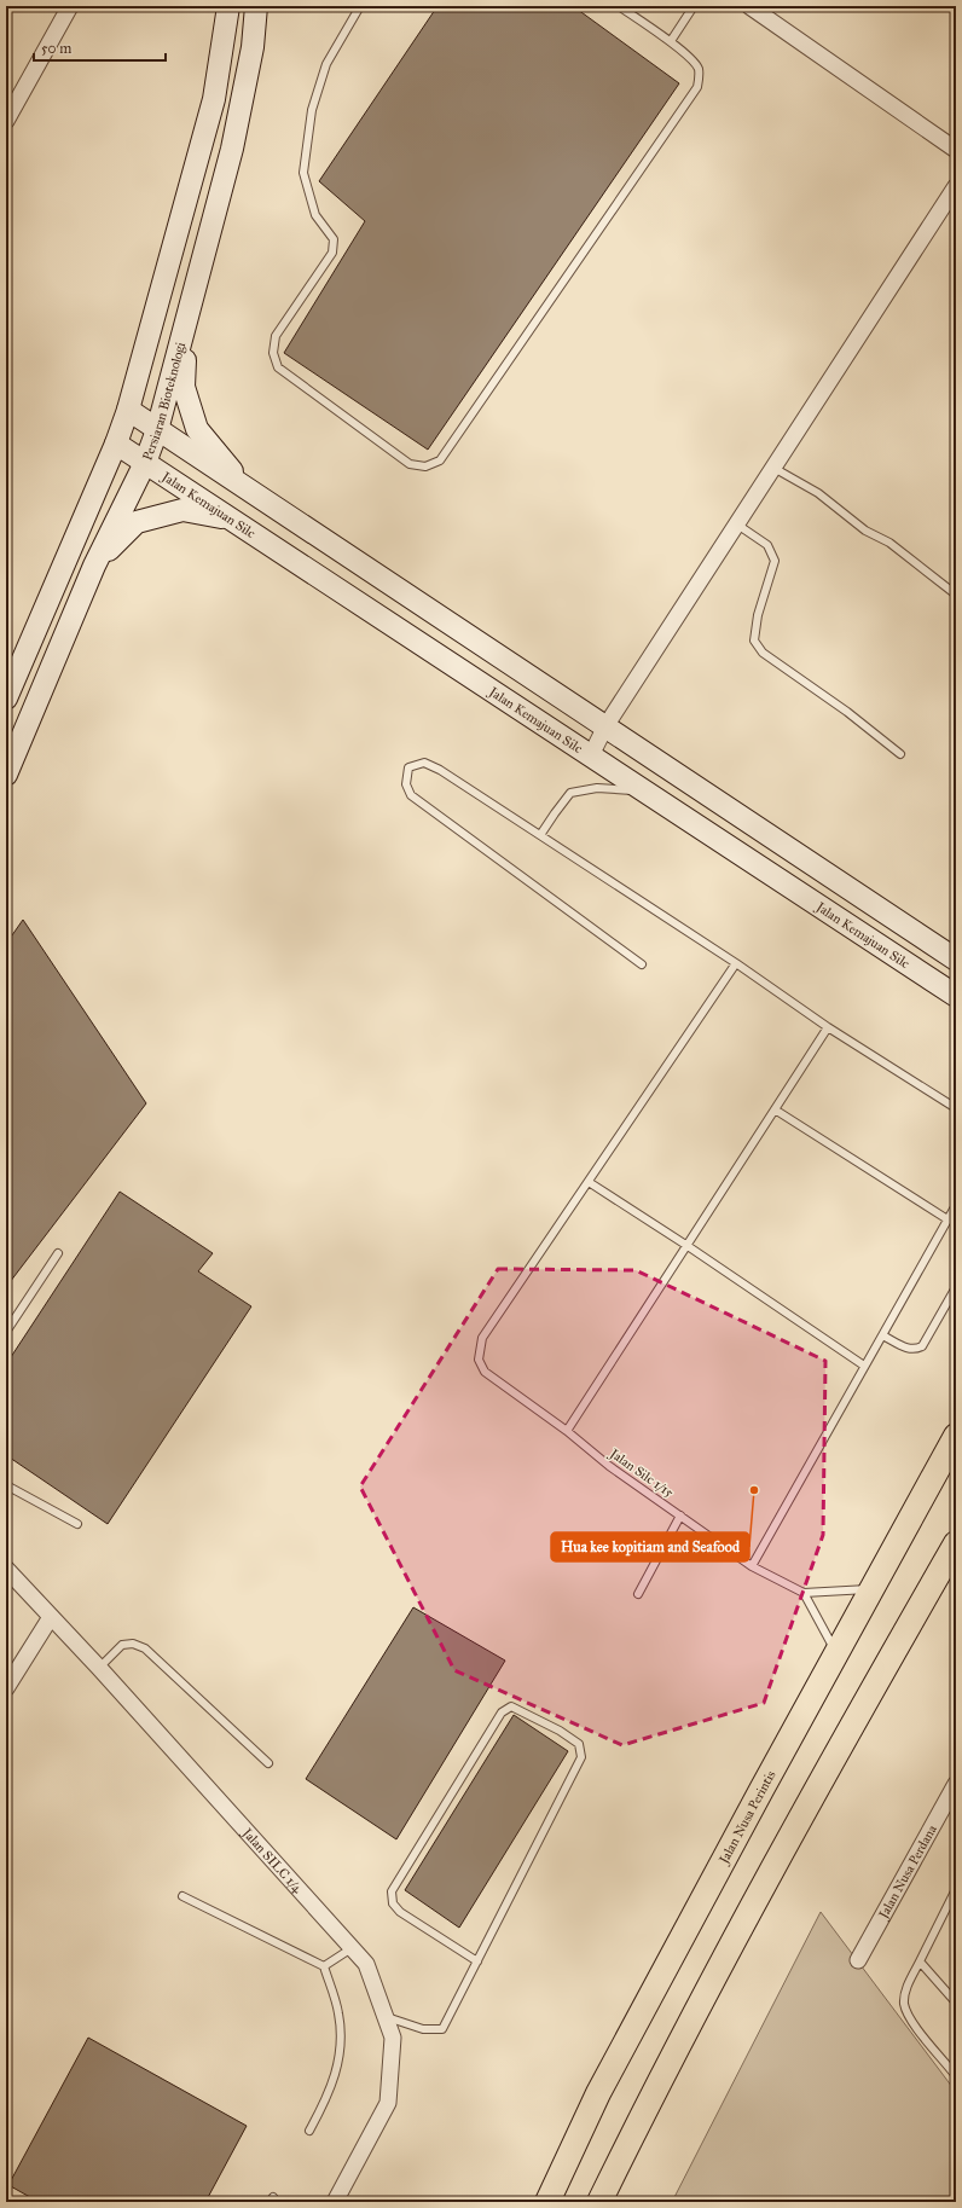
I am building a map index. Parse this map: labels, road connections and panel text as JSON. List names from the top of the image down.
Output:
{
  "streets": {
    "main road": ["Jalan Nusa Perintis"],
    "street": [
      "Persiaran Bioteknologi",
      "Jalan Kemajuan Silc",
      "Jalan SILC 1/4",
      "Jalan Nusa Perdana"
    ],
    "lane": ["Jalan Silc 1/15"]
  },
  "crossings": [
    ["Persiaran Bioteknologi", "Jalan Kemajuan Silc"]
  ],
  "places": ["Hua kee kopitiam and Seafood"],
  "scale_bar": "50 m"
}
